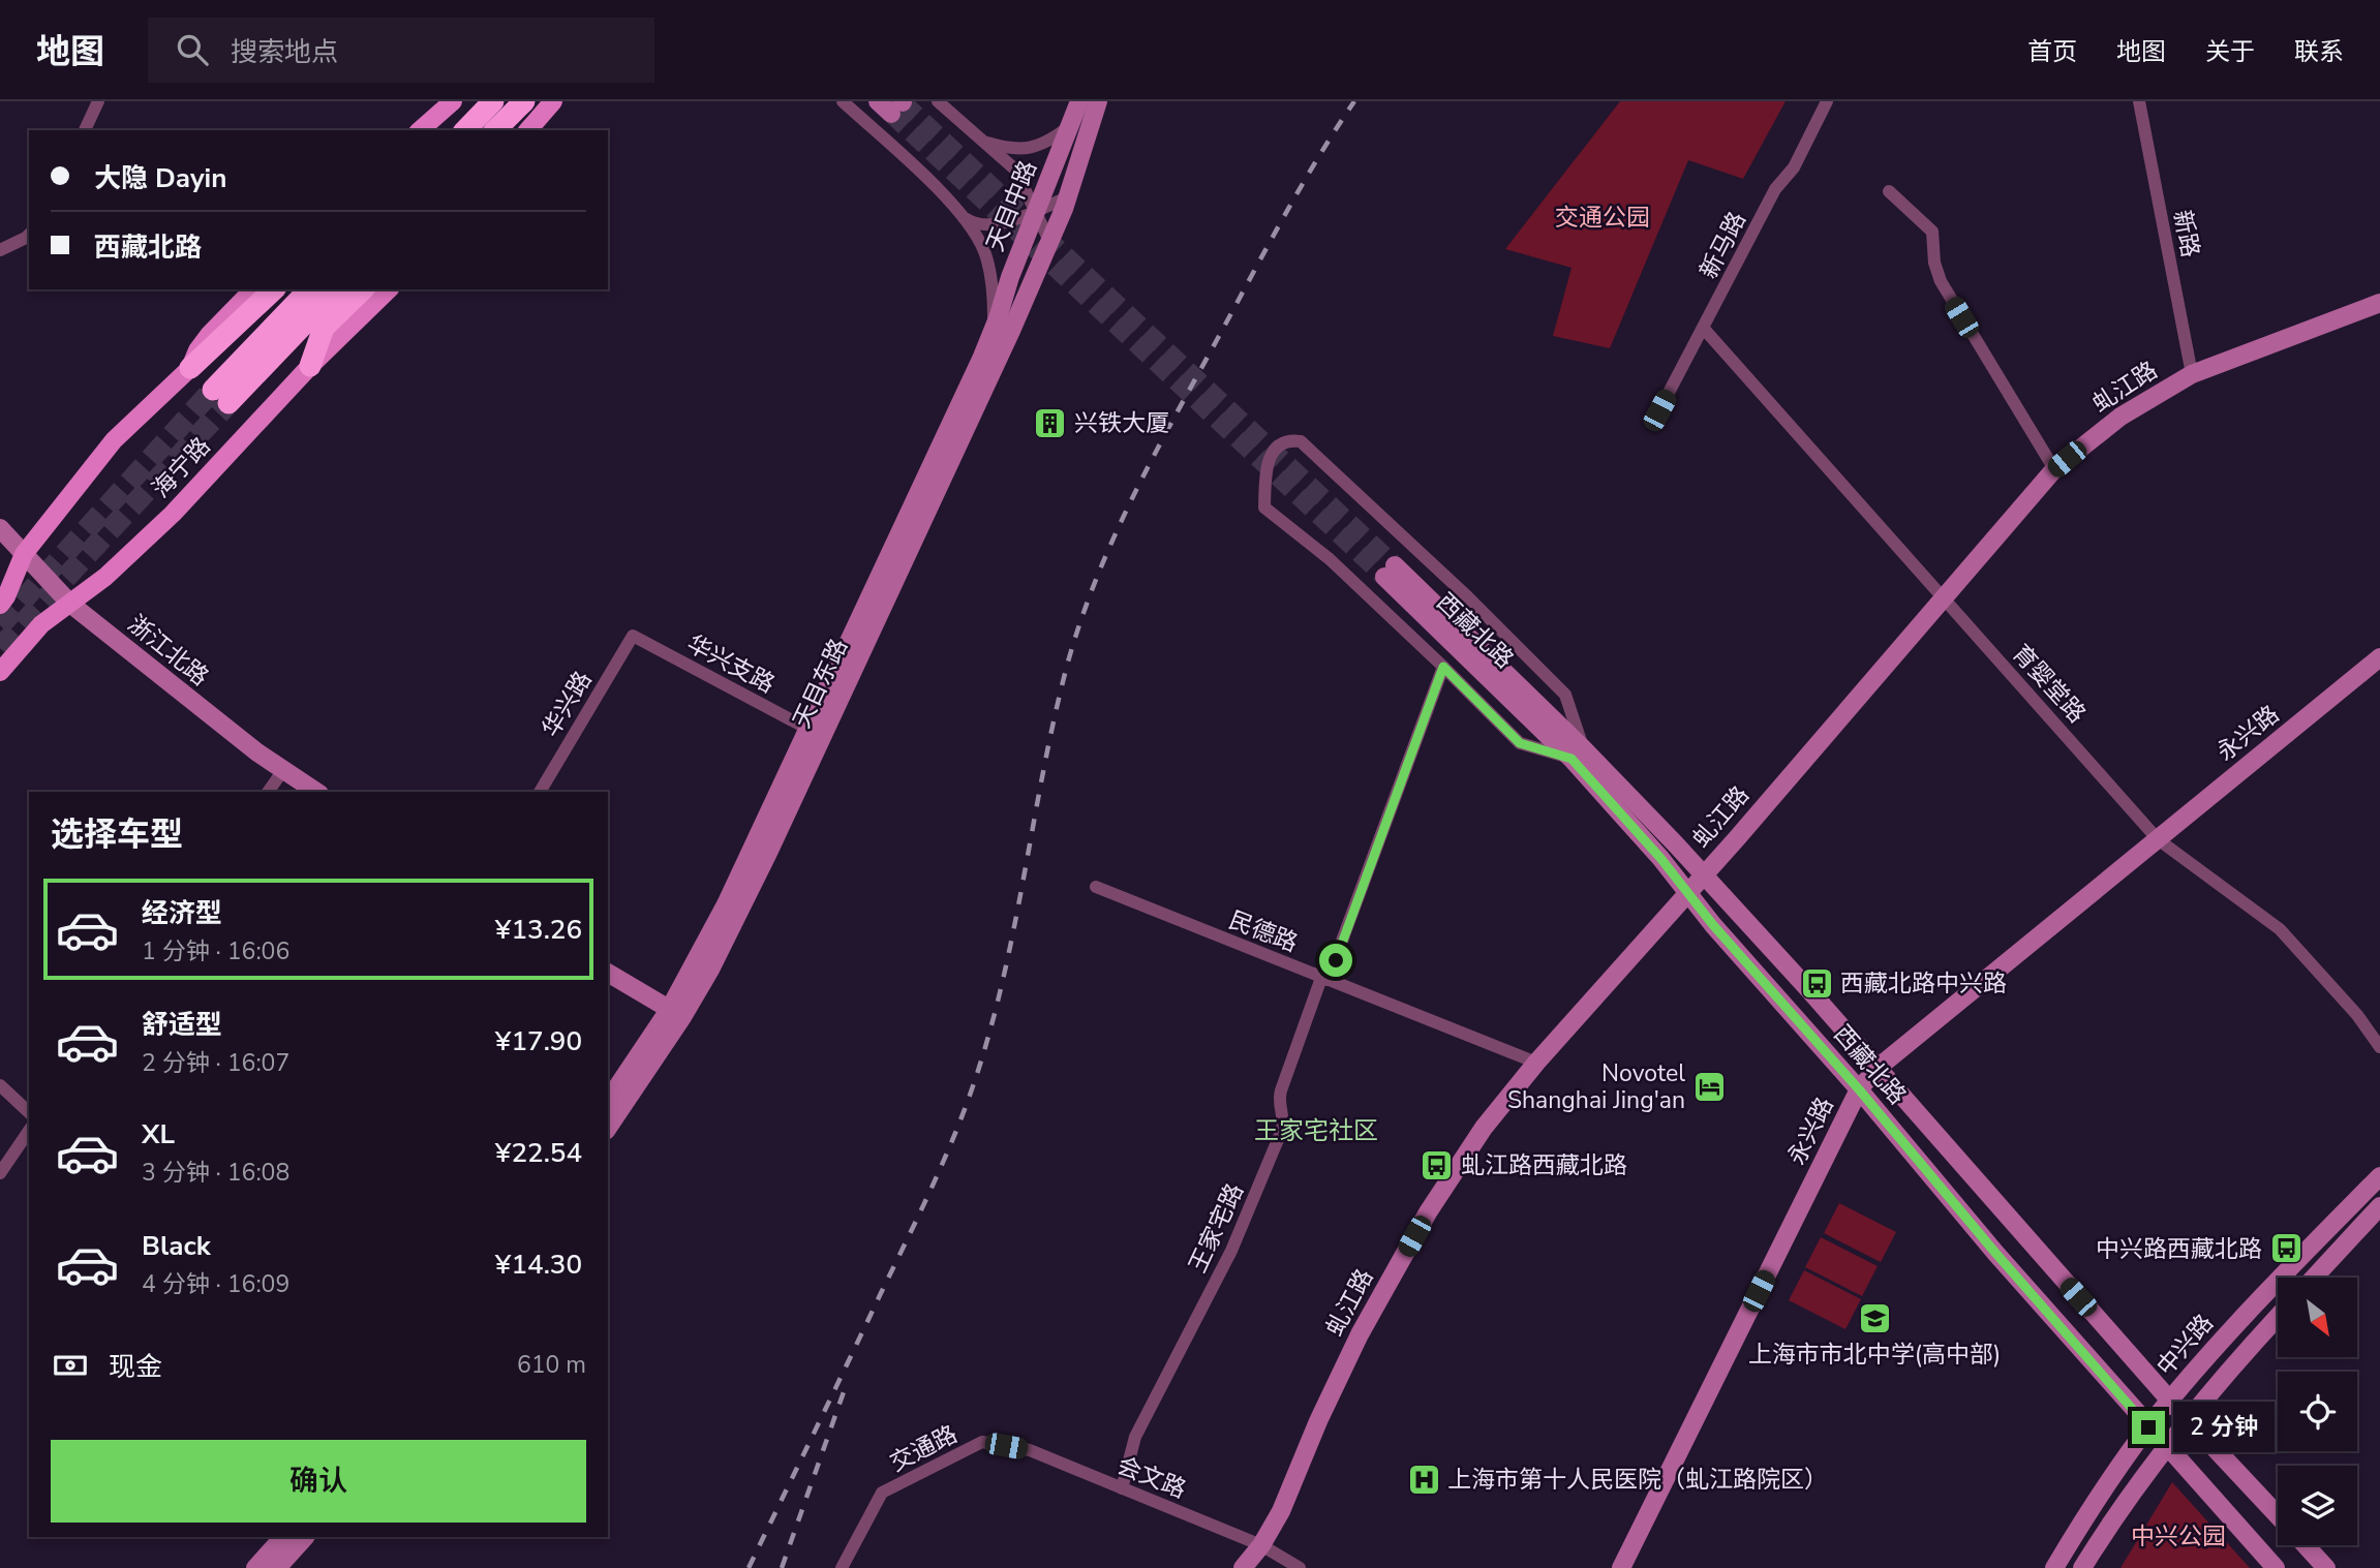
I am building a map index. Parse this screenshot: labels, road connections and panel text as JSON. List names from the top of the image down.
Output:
{
  "streets": {
    "main road": [
      "天目中路",
      "虬江路",
      "海宁路",
      "西藏北路",
      "浙江北路",
      "天目东路",
      "永兴路",
      "中兴路"
    ],
    "street": [
      "新路",
      "新马路",
      "华兴支路",
      "育婴堂路",
      "华兴路",
      "民德路",
      "王家宅路",
      "交通路",
      "会文路"
    ]
  },
  "crossings": [
    ["天目中路", "天目东路"],
    ["新路", "虬江路"],
    ["新马路", "育婴堂路"],
    ["虬江路", "西藏北路"],
    ["虬江路", "育婴堂路"],
    ["虬江路", "民德路"],
    ["虬江路", "会文路"],
    ["海宁路", "浙江北路"],
    ["西藏北路", "永兴路"],
    ["西藏北路", "中兴路"],
    ["华兴支路", "天目东路"],
    ["华兴支路", "华兴路"],
    ["育婴堂路", "永兴路"],
    ["民德路", "王家宅路"],
    ["王家宅路", "会文路"],
    ["交通路", "会文路"]
  ],
  "districts": ["王家宅社区"],
  "parks": ["交通公园", "中兴公园"],
  "places": {
    "building": ["兴铁大厦"],
    "bus stop": ["西藏北路中兴路", "虬江路西藏北路", "中兴路西藏北路"],
    "hotel": ["Novotel Shanghai Jing'an"],
    "school or university": ["上海市市北中学(高中部)"],
    "hospital": ["上海市第十人民医院（虬江路院区）"]
  },
  "north": "bottom right",
  "page": {
    "header": "地图",
    "search": "搜索地点",
    "nav": [
      "首页",
      "地图",
      "关于",
      "联系"
    ],
    "banner": ["大隐 Dayin", "西藏北路"],
    "heading": "选择车型",
    "list": [
      {
        "name": "经济型",
        "note": "1 分钟 · 16:06",
        "value": "¥13.26"
      },
      {
        "name": "舒适型",
        "note": "2 分钟 · 16:07",
        "value": "¥17.90"
      },
      {
        "name": "XL",
        "note": "3 分钟 · 16:08",
        "value": "¥22.54"
      },
      {
        "name": "Black",
        "note": "4 分钟 · 16:09",
        "value": "¥14.30"
      }
    ],
    "pay": ["现金", "610 m"],
    "bubble": "2 分钟",
    "buttons": "确认"
  }
}
